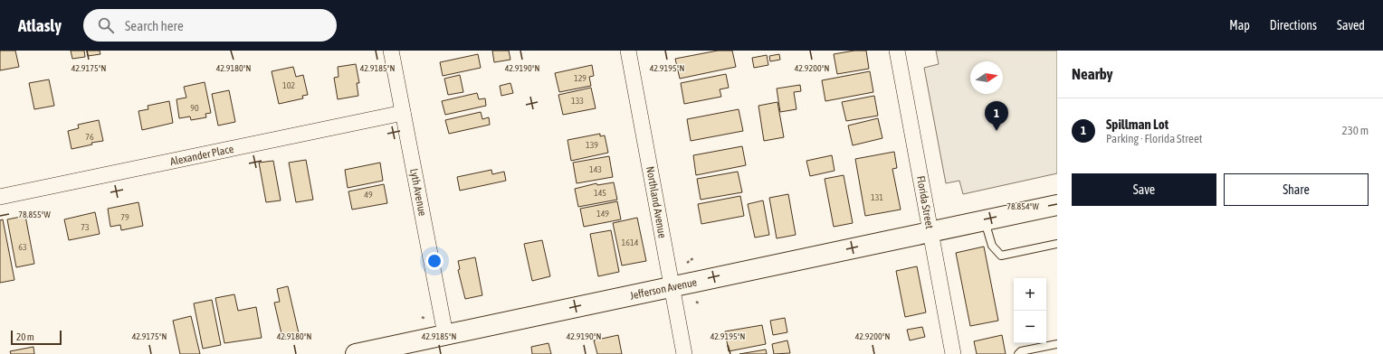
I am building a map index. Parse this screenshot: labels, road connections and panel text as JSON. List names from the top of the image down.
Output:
{
  "streets": {
    "street": [
      "Alexander Place",
      "Lyth Avenue",
      "Northland Avenue",
      "Florida Street",
      "Jefferson Avenue"
    ]
  },
  "crossings": [
    ["Alexander Place", "Lyth Avenue"],
    ["Lyth Avenue", "Jefferson Avenue"],
    ["Northland Avenue", "Jefferson Avenue"],
    ["Florida Street", "Jefferson Avenue"]
  ],
  "house_numbers": [
    "129",
    "102",
    "133",
    "90",
    "76",
    "139",
    "143",
    "145",
    "49",
    "131",
    "149",
    "79",
    "73",
    "1614",
    "63"
  ],
  "scale_bar": "20 m",
  "north": "right",
  "page": {
    "header": "Atlasly",
    "search": "Search here",
    "nav": ["Map", "Directions", "Saved"],
    "heading": "Nearby",
    "list": [
      {
        "mark": "1",
        "name": "Spillman Lot",
        "note": "Parking · Florida Street",
        "value": "230 m"
      }
    ],
    "pins": "1",
    "buttons": ["Save", "Share"],
    "map_buttons": ["+", "−"],
    "scale": "20 m"
  },
  "coordinates": [
    "42.9175°N",
    "42.9180°N",
    "42.9185°N",
    "42.9190°N",
    "42.9195°N",
    "42.9200°N",
    "78.854°W",
    "78.855°W"
  ]
}
